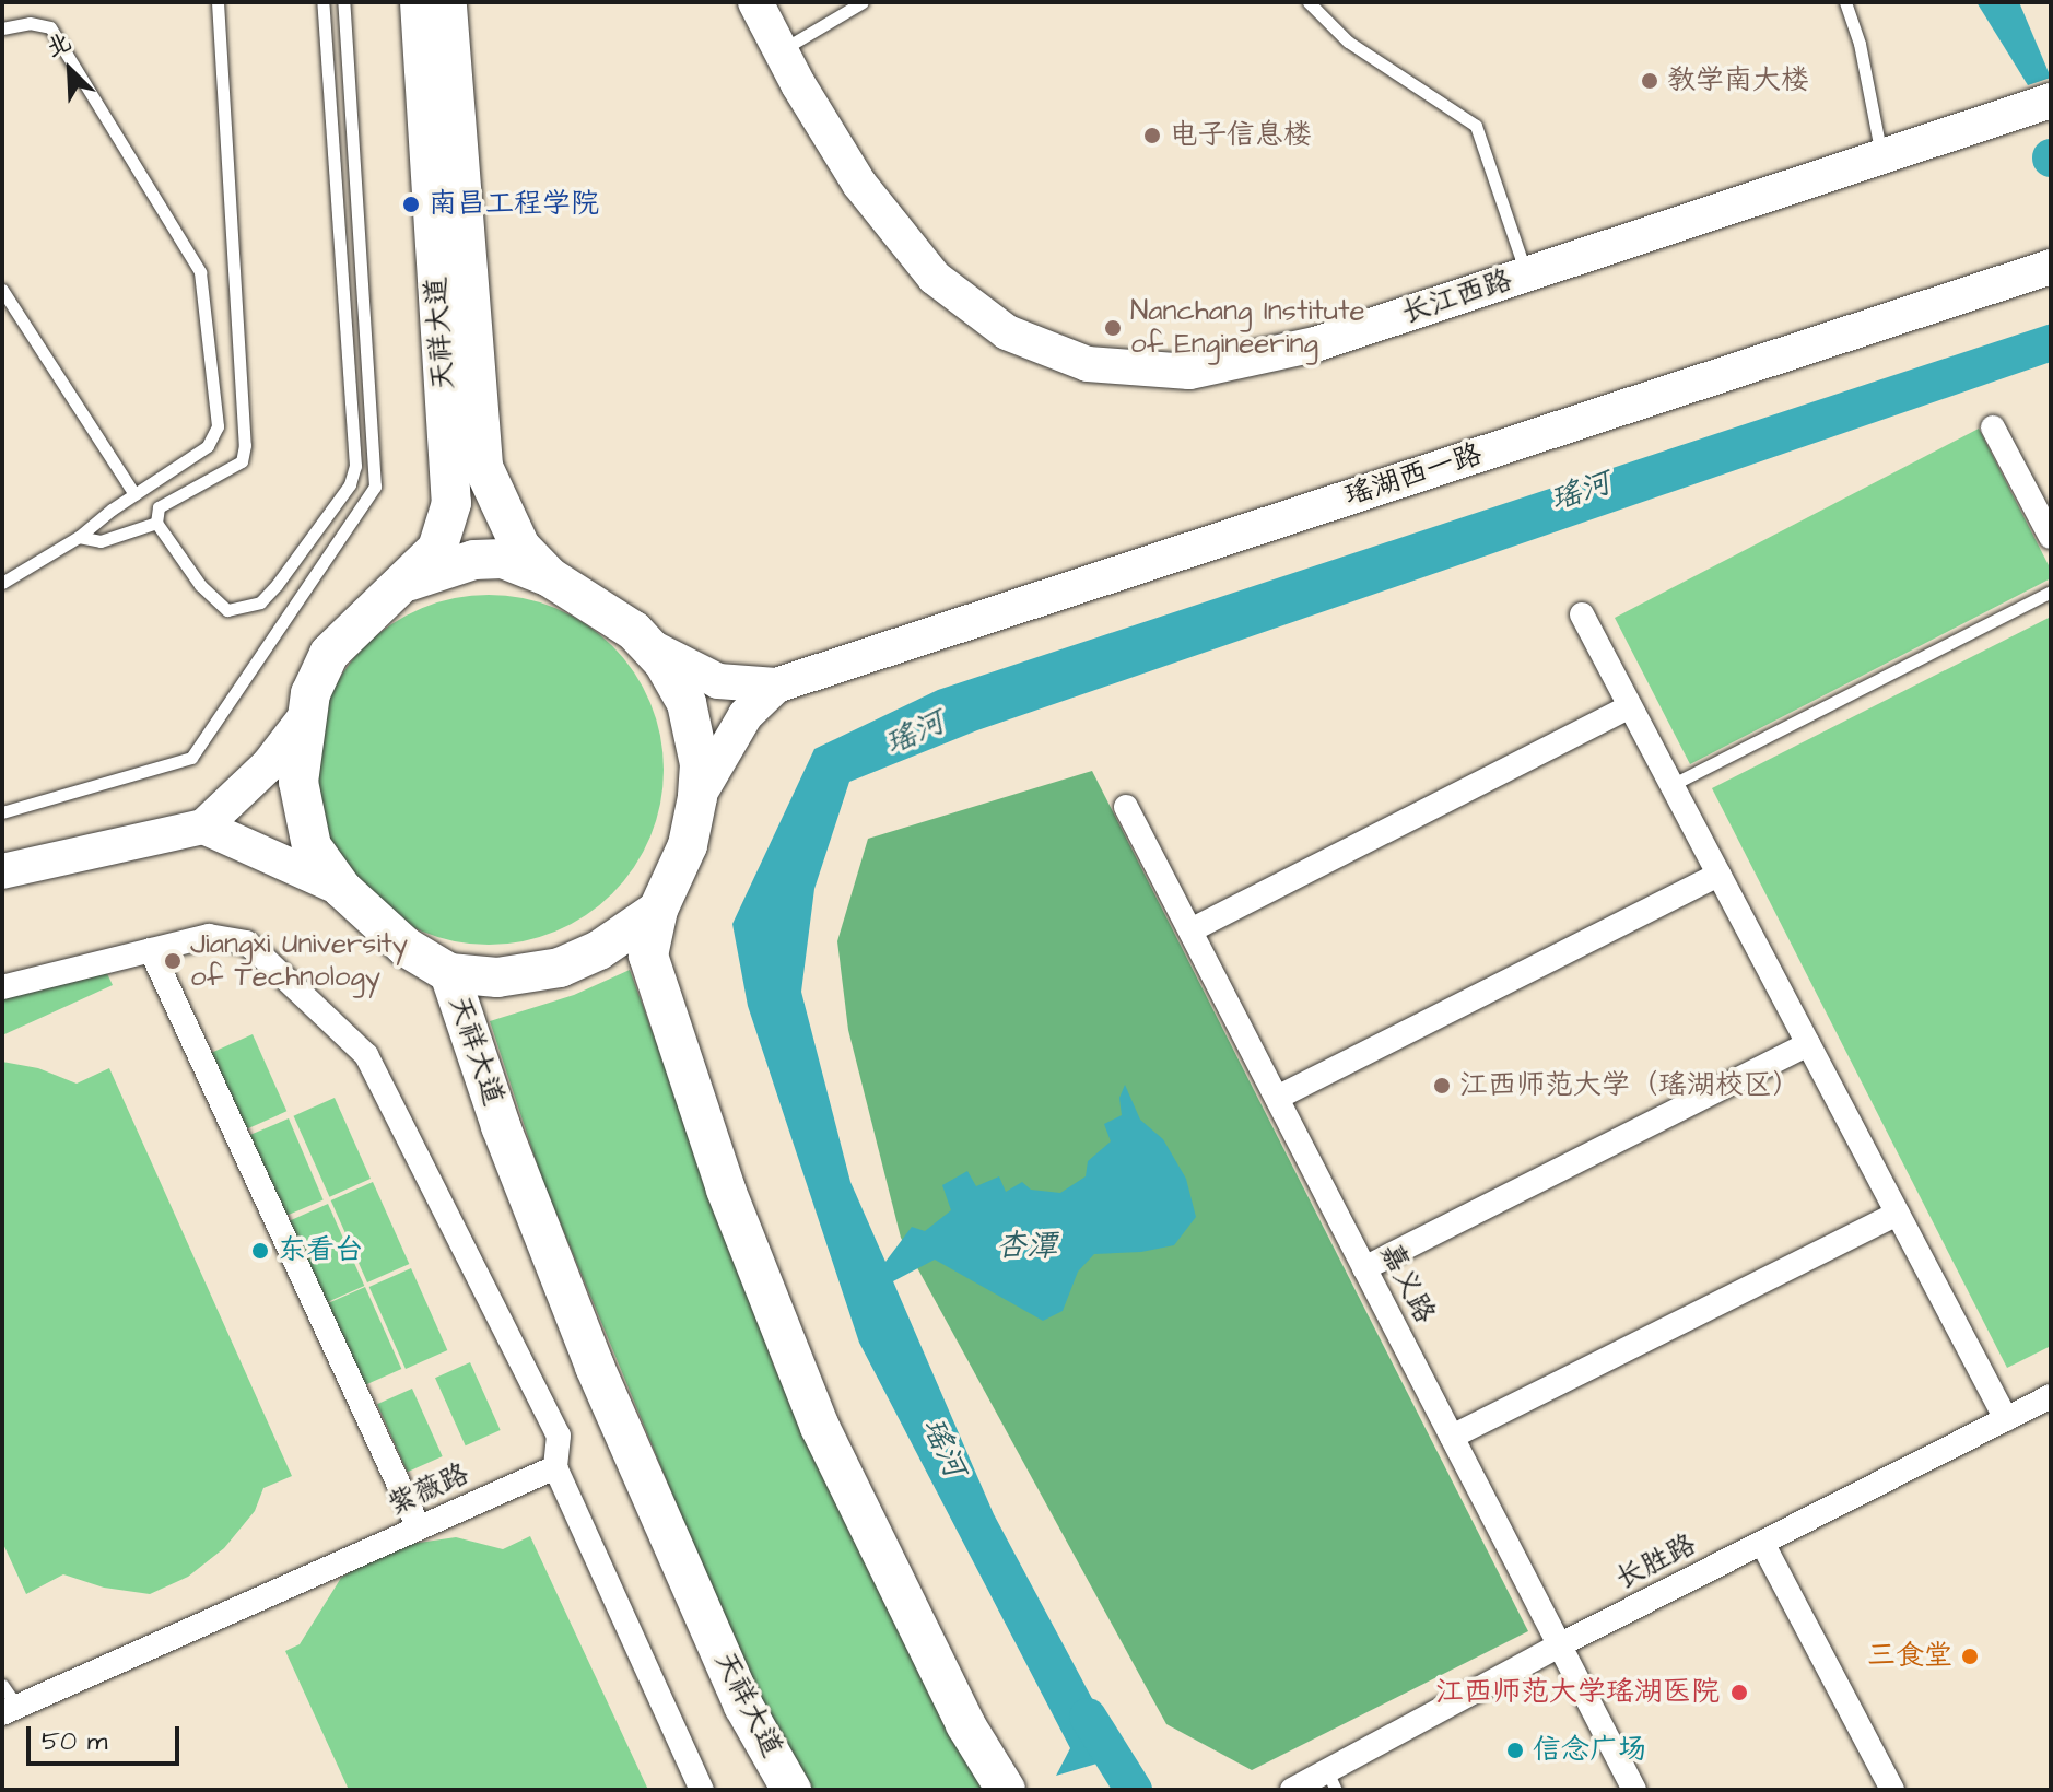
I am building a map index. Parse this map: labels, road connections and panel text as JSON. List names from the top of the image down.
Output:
{
  "streets": {
    "main road": ["天祥大道"],
    "street": [
      "长江西路",
      "瑶湖西一路",
      "嘉义路",
      "紫薇路",
      "长胜路"
    ]
  },
  "crossings": [
    ["嘉义路", "长胜路"]
  ],
  "water": ["瑶河", "杏潭"],
  "places": [
    "教学南大楼",
    "电子信息楼",
    "南昌工程学院",
    "Nanchang Institute of Engineering",
    "Jiangxi University of Technology",
    "江西师范大学（瑶湖校区）",
    "东看台",
    "三食堂",
    "江西师范大学瑶湖医院",
    "信念广场"
  ],
  "scale_bar": "50 m",
  "north": "top left"
}
